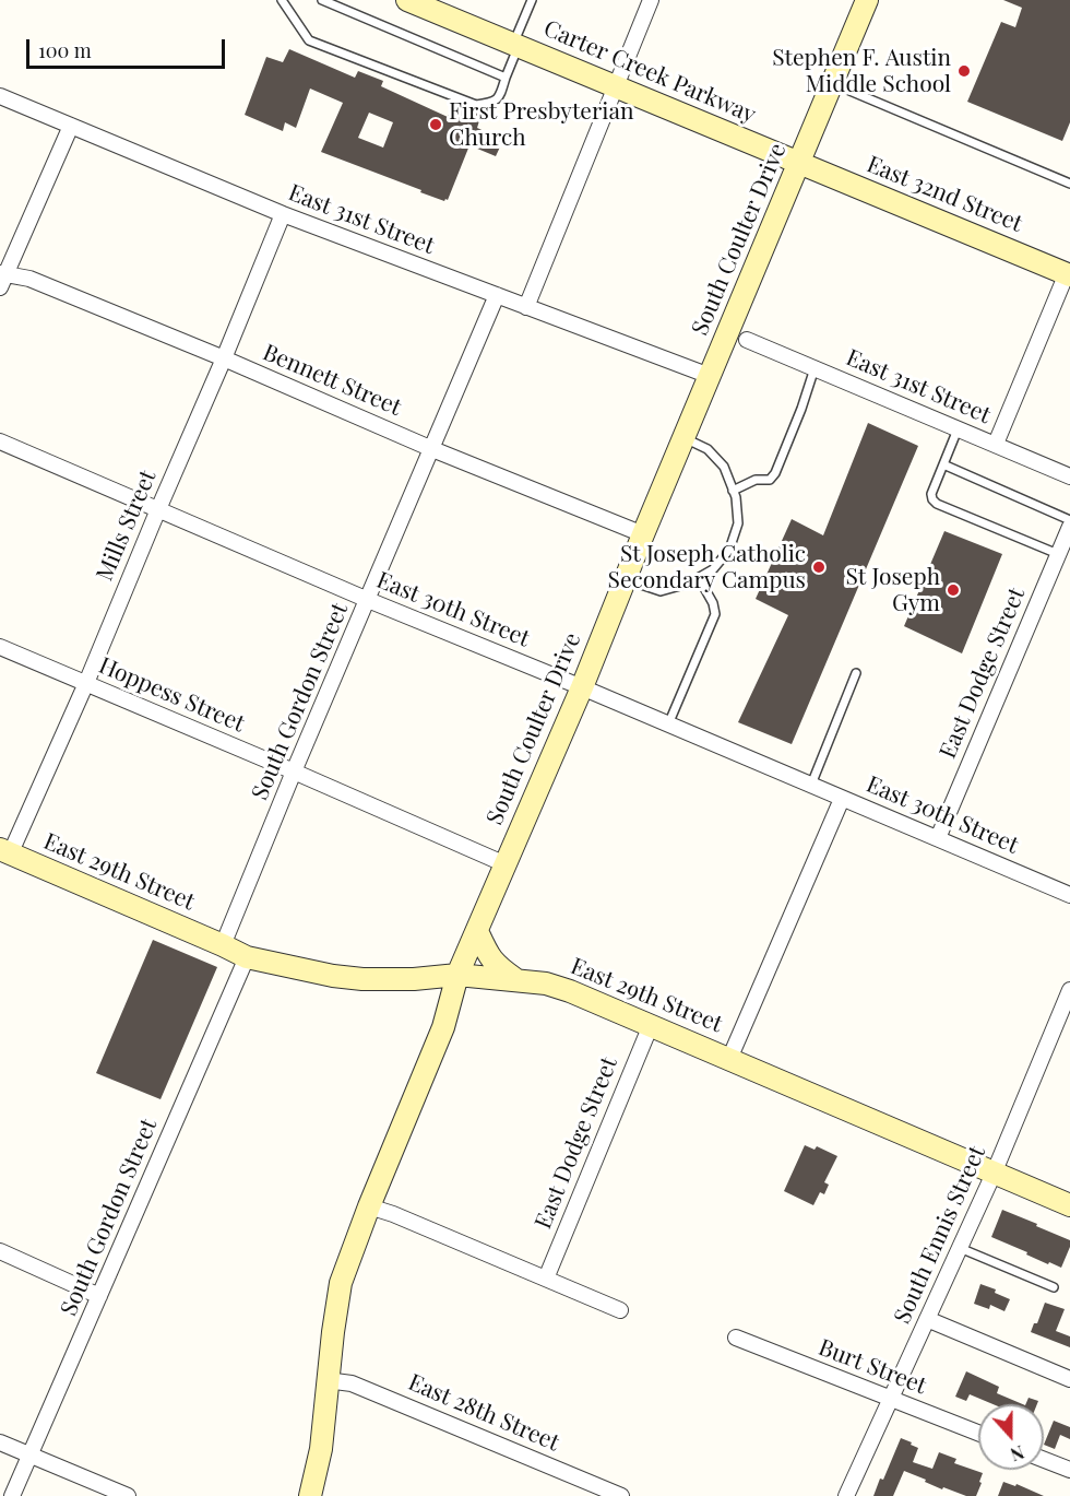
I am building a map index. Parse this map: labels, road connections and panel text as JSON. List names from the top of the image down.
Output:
{
  "streets": {
    "street": [
      "Carter Creek Parkway",
      "East 32nd Street",
      "East 31st Street",
      "South Coulter Drive",
      "Bennett Street",
      "Mills Street",
      "East 30th Street",
      "East Dodge Street",
      "Hoppess Street",
      "South Gordon Street",
      "East 29th Street",
      "South Ennis Street",
      "Burt Street",
      "East 28th Street"
    ]
  },
  "crossings": [
    ["Carter Creek Parkway", "East 32nd Street"],
    ["Carter Creek Parkway", "South Coulter Drive"],
    ["East 32nd Street", "South Coulter Drive"],
    ["East 31st Street", "South Coulter Drive"],
    ["East 31st Street", "Mills Street"],
    ["East 31st Street", "South Gordon Street"],
    ["South Coulter Drive", "Bennett Street"],
    ["South Coulter Drive", "East 30th Street"],
    ["South Coulter Drive", "Hoppess Street"],
    ["South Coulter Drive", "East 29th Street"],
    ["South Coulter Drive", "East 28th Street"],
    ["Bennett Street", "Mills Street"],
    ["Bennett Street", "South Gordon Street"],
    ["Mills Street", "East 30th Street"],
    ["Mills Street", "Hoppess Street"],
    ["Mills Street", "East 29th Street"],
    ["East 30th Street", "East Dodge Street"],
    ["East 30th Street", "South Gordon Street"],
    ["East Dodge Street", "East 29th Street"],
    ["Hoppess Street", "South Gordon Street"],
    ["South Gordon Street", "East 29th Street"],
    ["East 29th Street", "South Ennis Street"],
    ["South Ennis Street", "Burt Street"]
  ],
  "places": [
    "Stephen F. Austin Middle School",
    "First Presbyterian Church",
    "St Joseph Catholic Secondary Campus",
    "St Joseph Gym"
  ],
  "scale_bar": "100 m",
  "north": "bottom"
}
